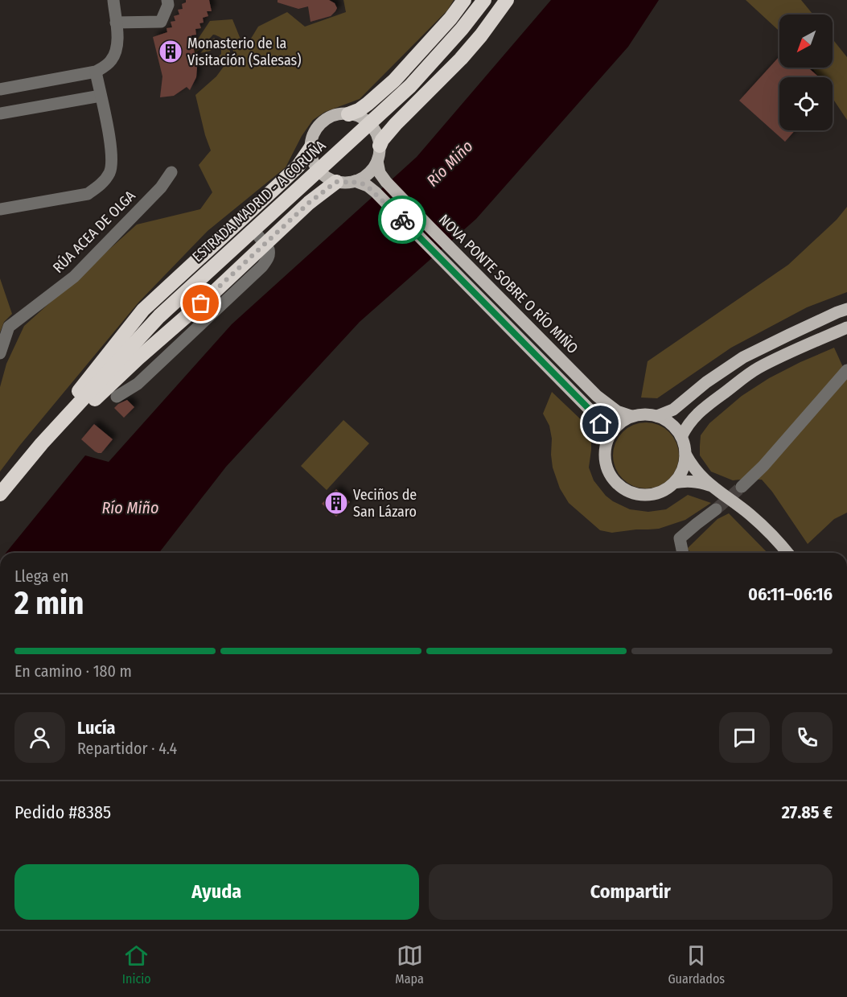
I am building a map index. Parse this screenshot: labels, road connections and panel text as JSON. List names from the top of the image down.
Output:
{
  "streets": {
    "highway": ["ESTRADA MADRID - A CORUÑA"],
    "main road": ["NOVA PONTE SOBRE O RÍO MIÑO"],
    "street": ["RÚA ACEA DE OLGA"]
  },
  "water": ["Río Miño"],
  "places": {
    "building": ["Monasterio de la Visitación (Salesas)", "Veciños de San Lázaro"]
  },
  "north": "bottom left",
  "page": {
    "heading": ["2 min", "Llega en", "06:11–06:16"],
    "panel": [
      "Lucía",
      "Repartidor · 4.4",
      "Pedido #8385",
      "27.85 €"
    ],
    "bar": "En camino · 180 m",
    "buttons": ["Ayuda", "Compartir"],
    "tabs": ["Inicio", "Mapa", "Guardados"]
  }
}
